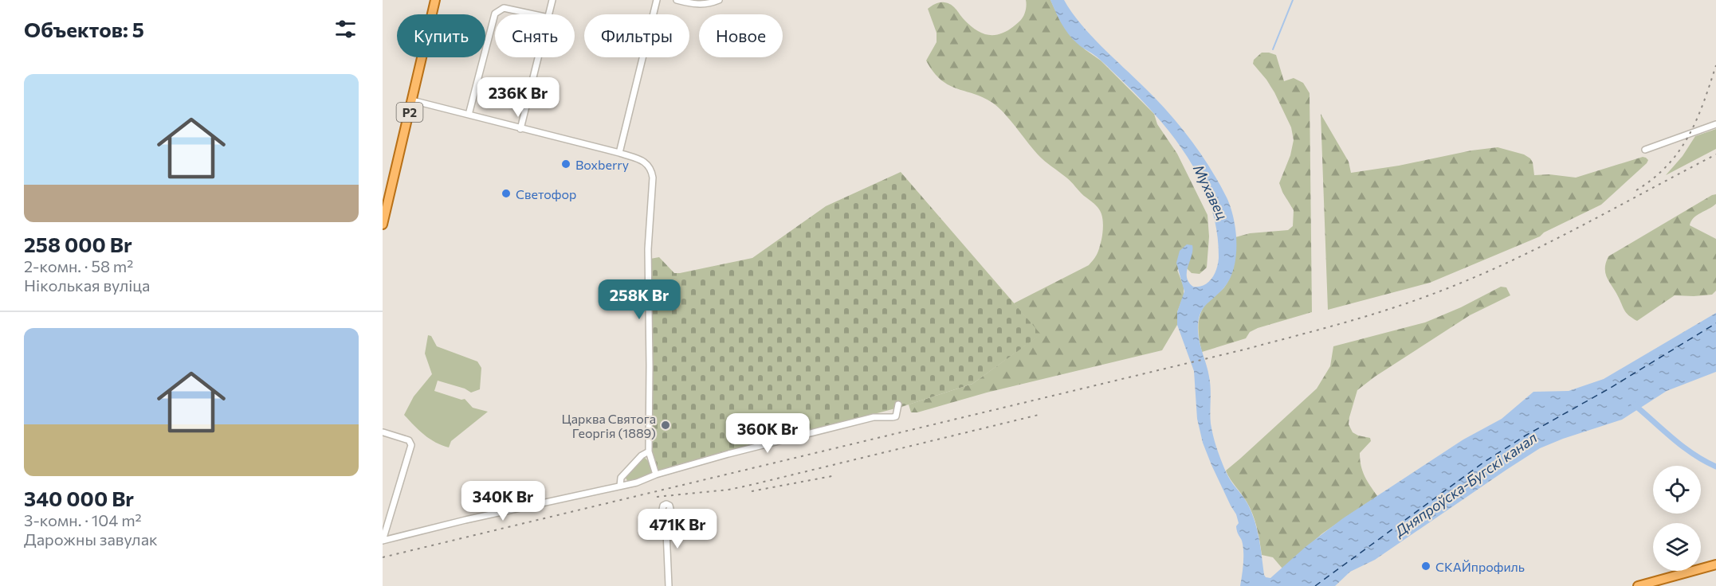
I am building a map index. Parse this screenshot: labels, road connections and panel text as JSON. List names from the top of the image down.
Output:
{
  "streets": {
    "main road": ["Р2"]
  },
  "water": ["Мухавец", "Дняпроўска-Бугскі канал"],
  "places": [
    "Boxberry",
    "Светофор",
    "Царква Святога Георгія (1889)",
    "СКАЙпрофиль"
  ],
  "page": {
    "heading": "Объектов: 5",
    "chip": [
      "Купить",
      "Снять",
      "Фильтры",
      "Новое"
    ],
    "list": [
      {
        "name": "258 000 Br",
        "note": "2-комн. · 58 m² · Ніколькая вуліца"
      },
      {
        "name": "340 000 Br",
        "note": "3-комн. · 104 m² · Дарожны завулак"
      }
    ],
    "price": [
      "236K Br",
      "258K Br",
      "360K Br",
      "340K Br",
      "471K Br"
    ]
  }
}
